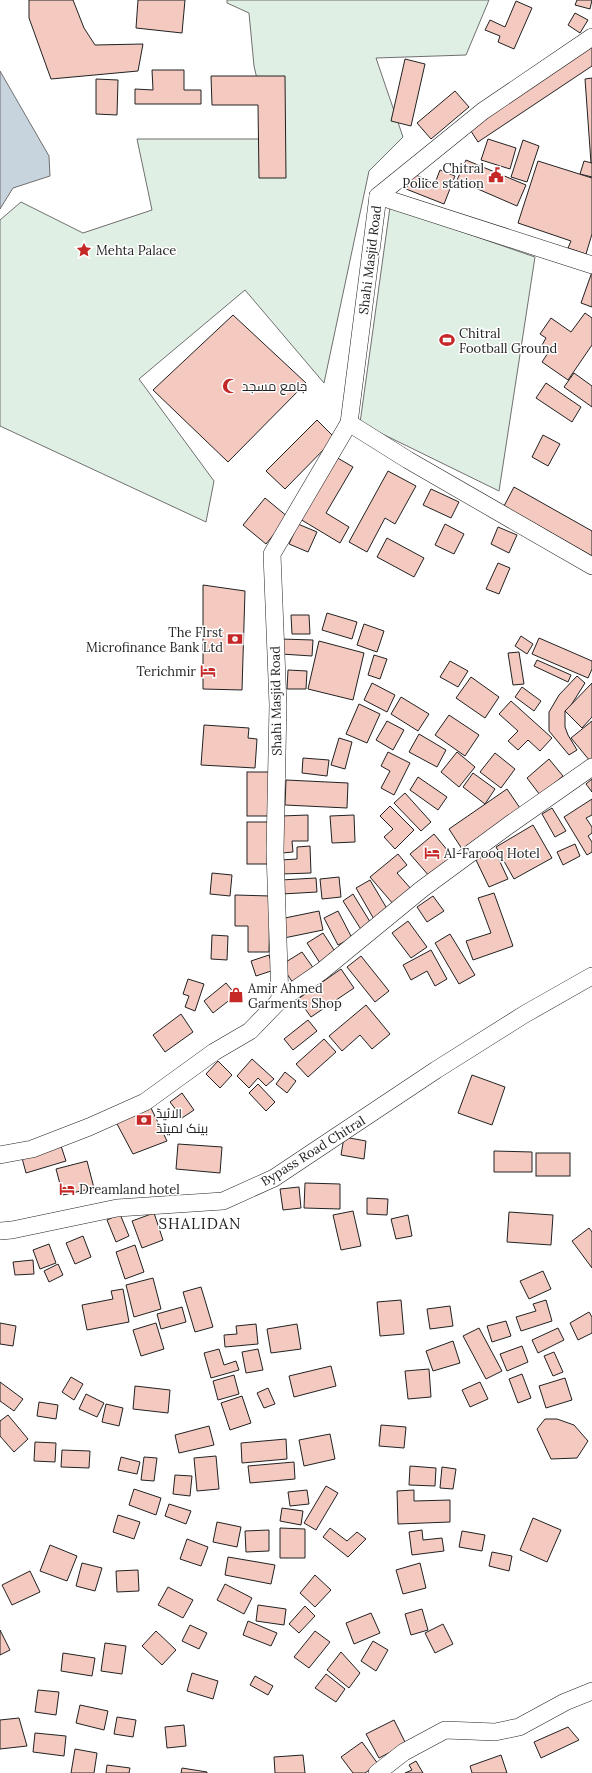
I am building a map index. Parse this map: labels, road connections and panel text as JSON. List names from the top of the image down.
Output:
{
  "streets": {
    "street": ["Shahi Masjid Road", "Bypass Road Chitral"]
  },
  "districts": ["SHALIDAN"],
  "places": {
    "public building": ["Chitral Police station"],
    "place": ["Mehta Palace"],
    "sports": ["Chitral Football Ground"],
    "mosque": ["جامع مسجد"],
    "bank": ["The FIrst Microfinance Bank Ltd", "الائیڈ بینک لمیٹڈ"],
    "hotel": ["Terichmir", "Al-Farooq Hotel", "Dreamland hotel"],
    "shop": ["Amir Ahmed Garments Shop"]
  }
}
